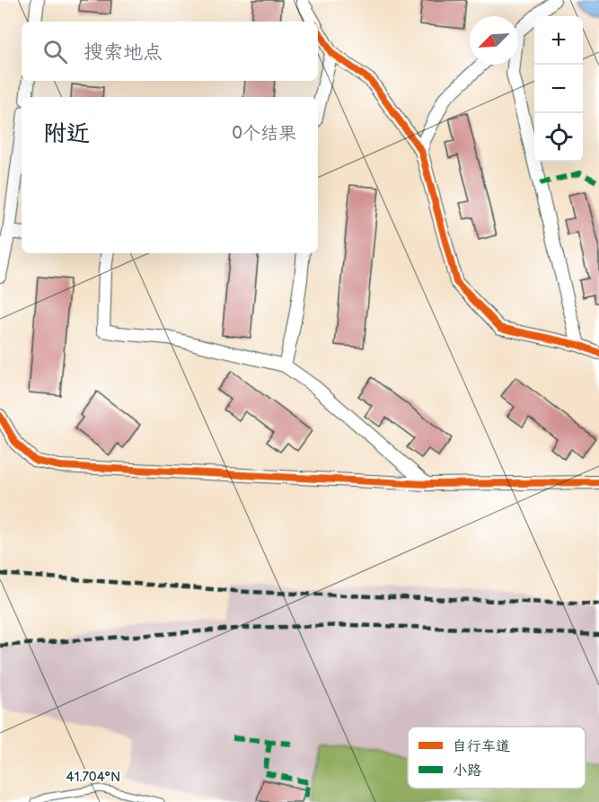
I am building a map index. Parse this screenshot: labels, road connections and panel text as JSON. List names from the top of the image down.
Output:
{
  "legend": ["自行车道", "小路"],
  "north": "bottom left",
  "page": {
    "map_buttons": ["+", "−"],
    "search": "搜索地点",
    "heading": ["附近", "0个结果"]
  },
  "coordinates": ["41.704°N"]
}
